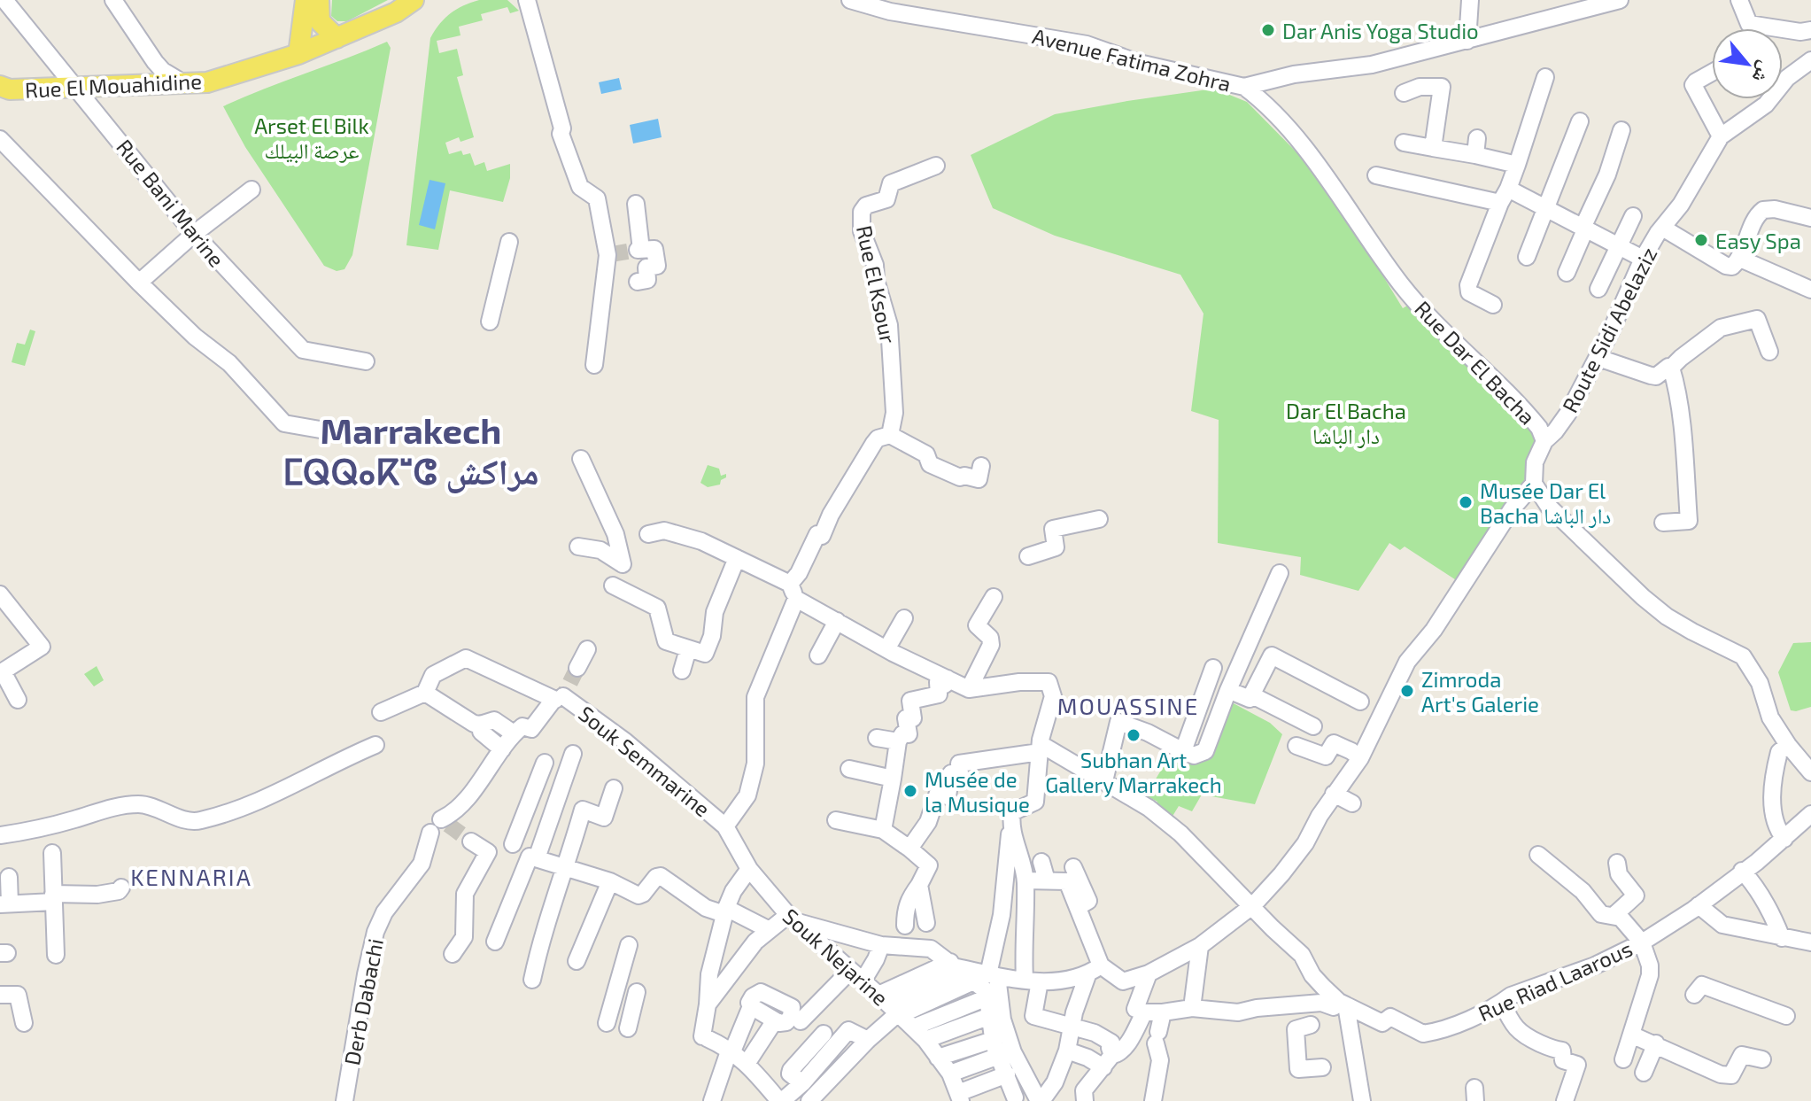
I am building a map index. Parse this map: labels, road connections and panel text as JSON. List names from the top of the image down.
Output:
{
  "streets": {
    "main road": ["Rue El Mouahidine"],
    "street": [
      "Avenue Fatima Zohra",
      "Rue Bani Marine",
      "Rue El Ksour",
      "Route Sidi Abelaziz",
      "Rue Dar El Bacha",
      "Souk Semmarine",
      "Souk Nejarine",
      "Rue Riad Laarous",
      "Derb Dabachi"
    ]
  },
  "crossings": [
    ["Avenue Fatima Zohra", "Rue Dar El Bacha"],
    ["Rue El Mouahidine", "Rue Bani Marine"],
    ["Route Sidi Abelaziz", "Rue Dar El Bacha"],
    ["Souk Semmarine", "Souk Nejarine"]
  ],
  "districts": ["Marrakech ⵎⵕⵕⴰⴽⵯⵛ مراكش", "MOUASSINE", "KENNARIA"],
  "parks": ["Arset El Bilk عرصة البيلك", "Dar El Bacha دار الباشا"],
  "places": [
    "Dar Anis Yoga Studio",
    "Easy Spa",
    "Musée Dar El Bacha دار الباشا",
    "Zimroda Art's Galerie",
    "Subhan Art Gallery Marrakech",
    "Musée de la Musique"
  ],
  "north": "bottom right"
}
